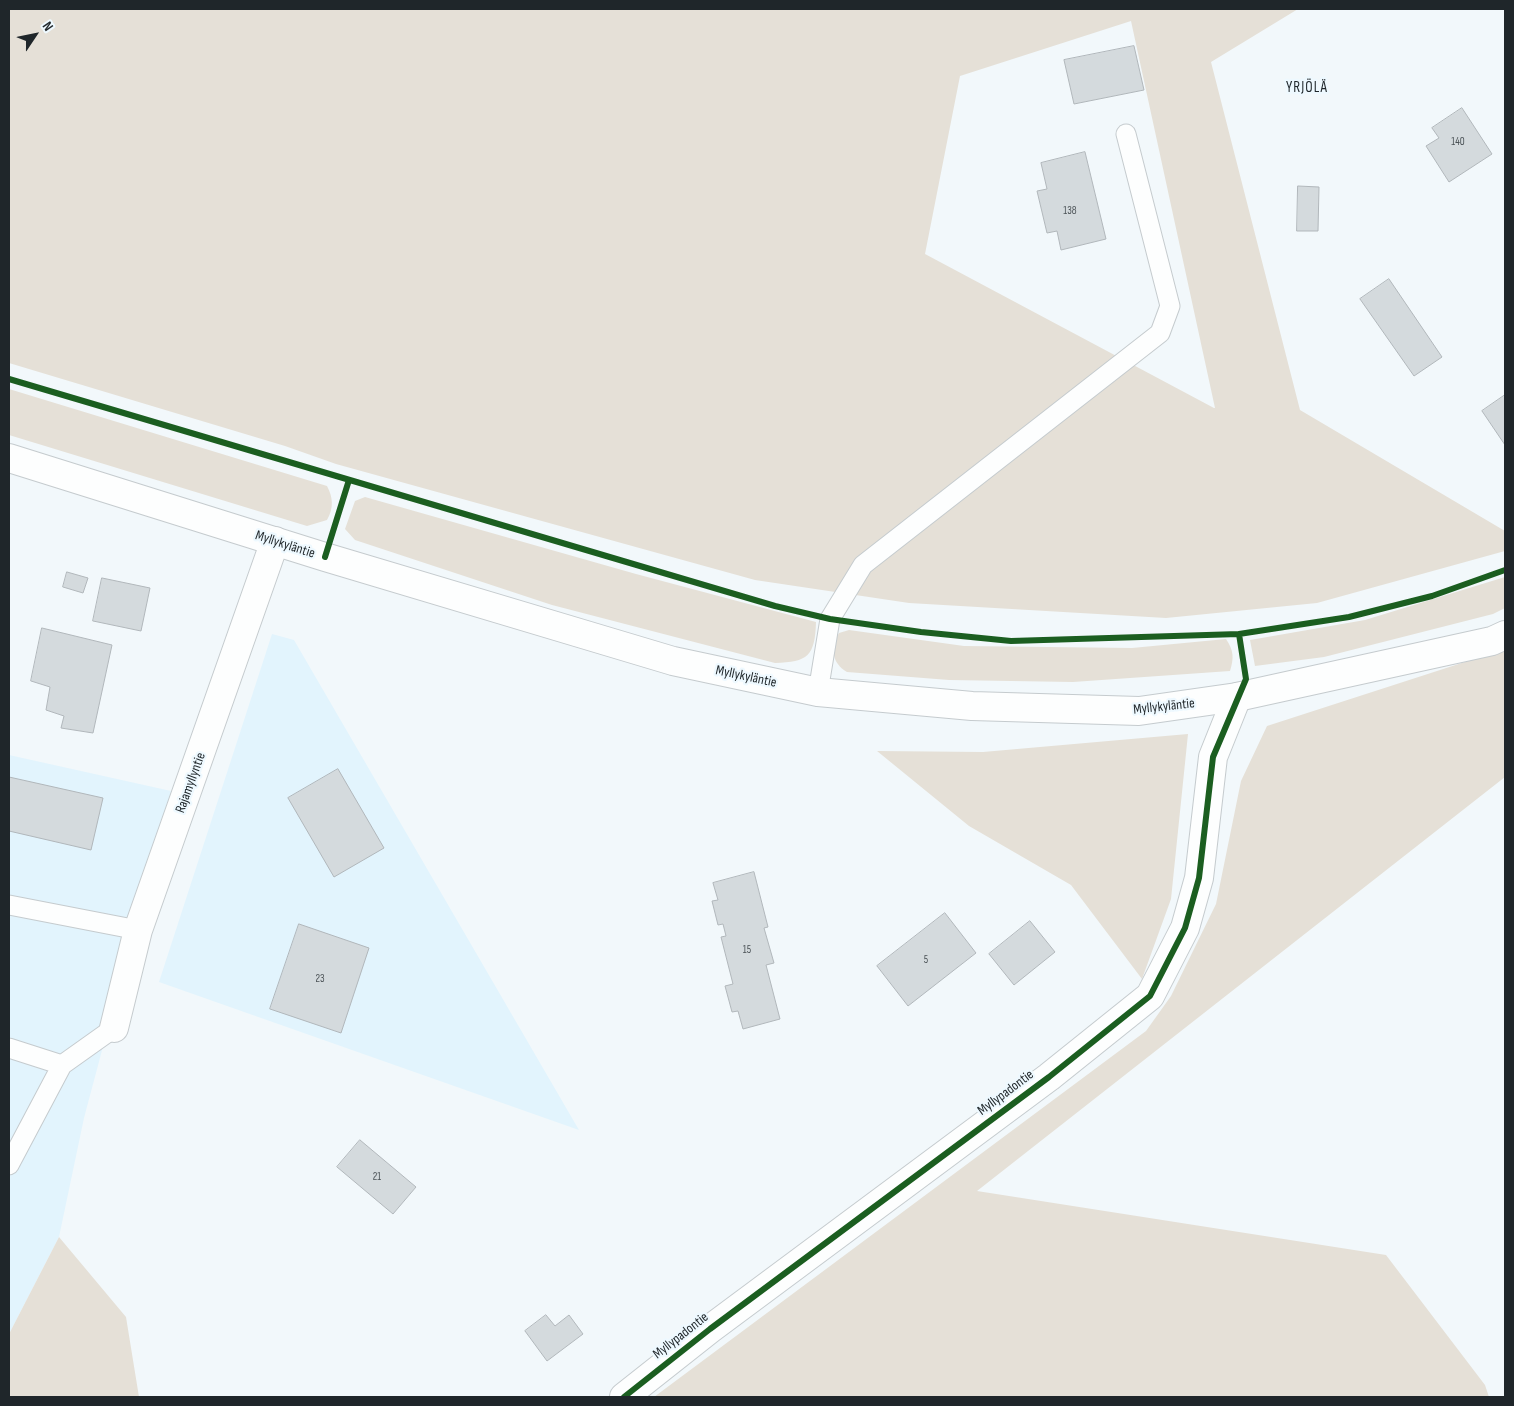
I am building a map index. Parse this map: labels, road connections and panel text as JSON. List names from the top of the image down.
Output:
{
  "streets": {
    "main road": ["Myllykyläntie", "Rajamyllyntie", "Myllypadontie"]
  },
  "crossings": [
    ["Myllykyläntie", "Rajamyllyntie"],
    ["Myllykyläntie", "Myllypadontie"]
  ],
  "districts": ["YRJÖLÄ"],
  "house_numbers": [
    "140",
    "138",
    "15",
    "5",
    "23",
    "21"
  ],
  "north": "top right"
}
